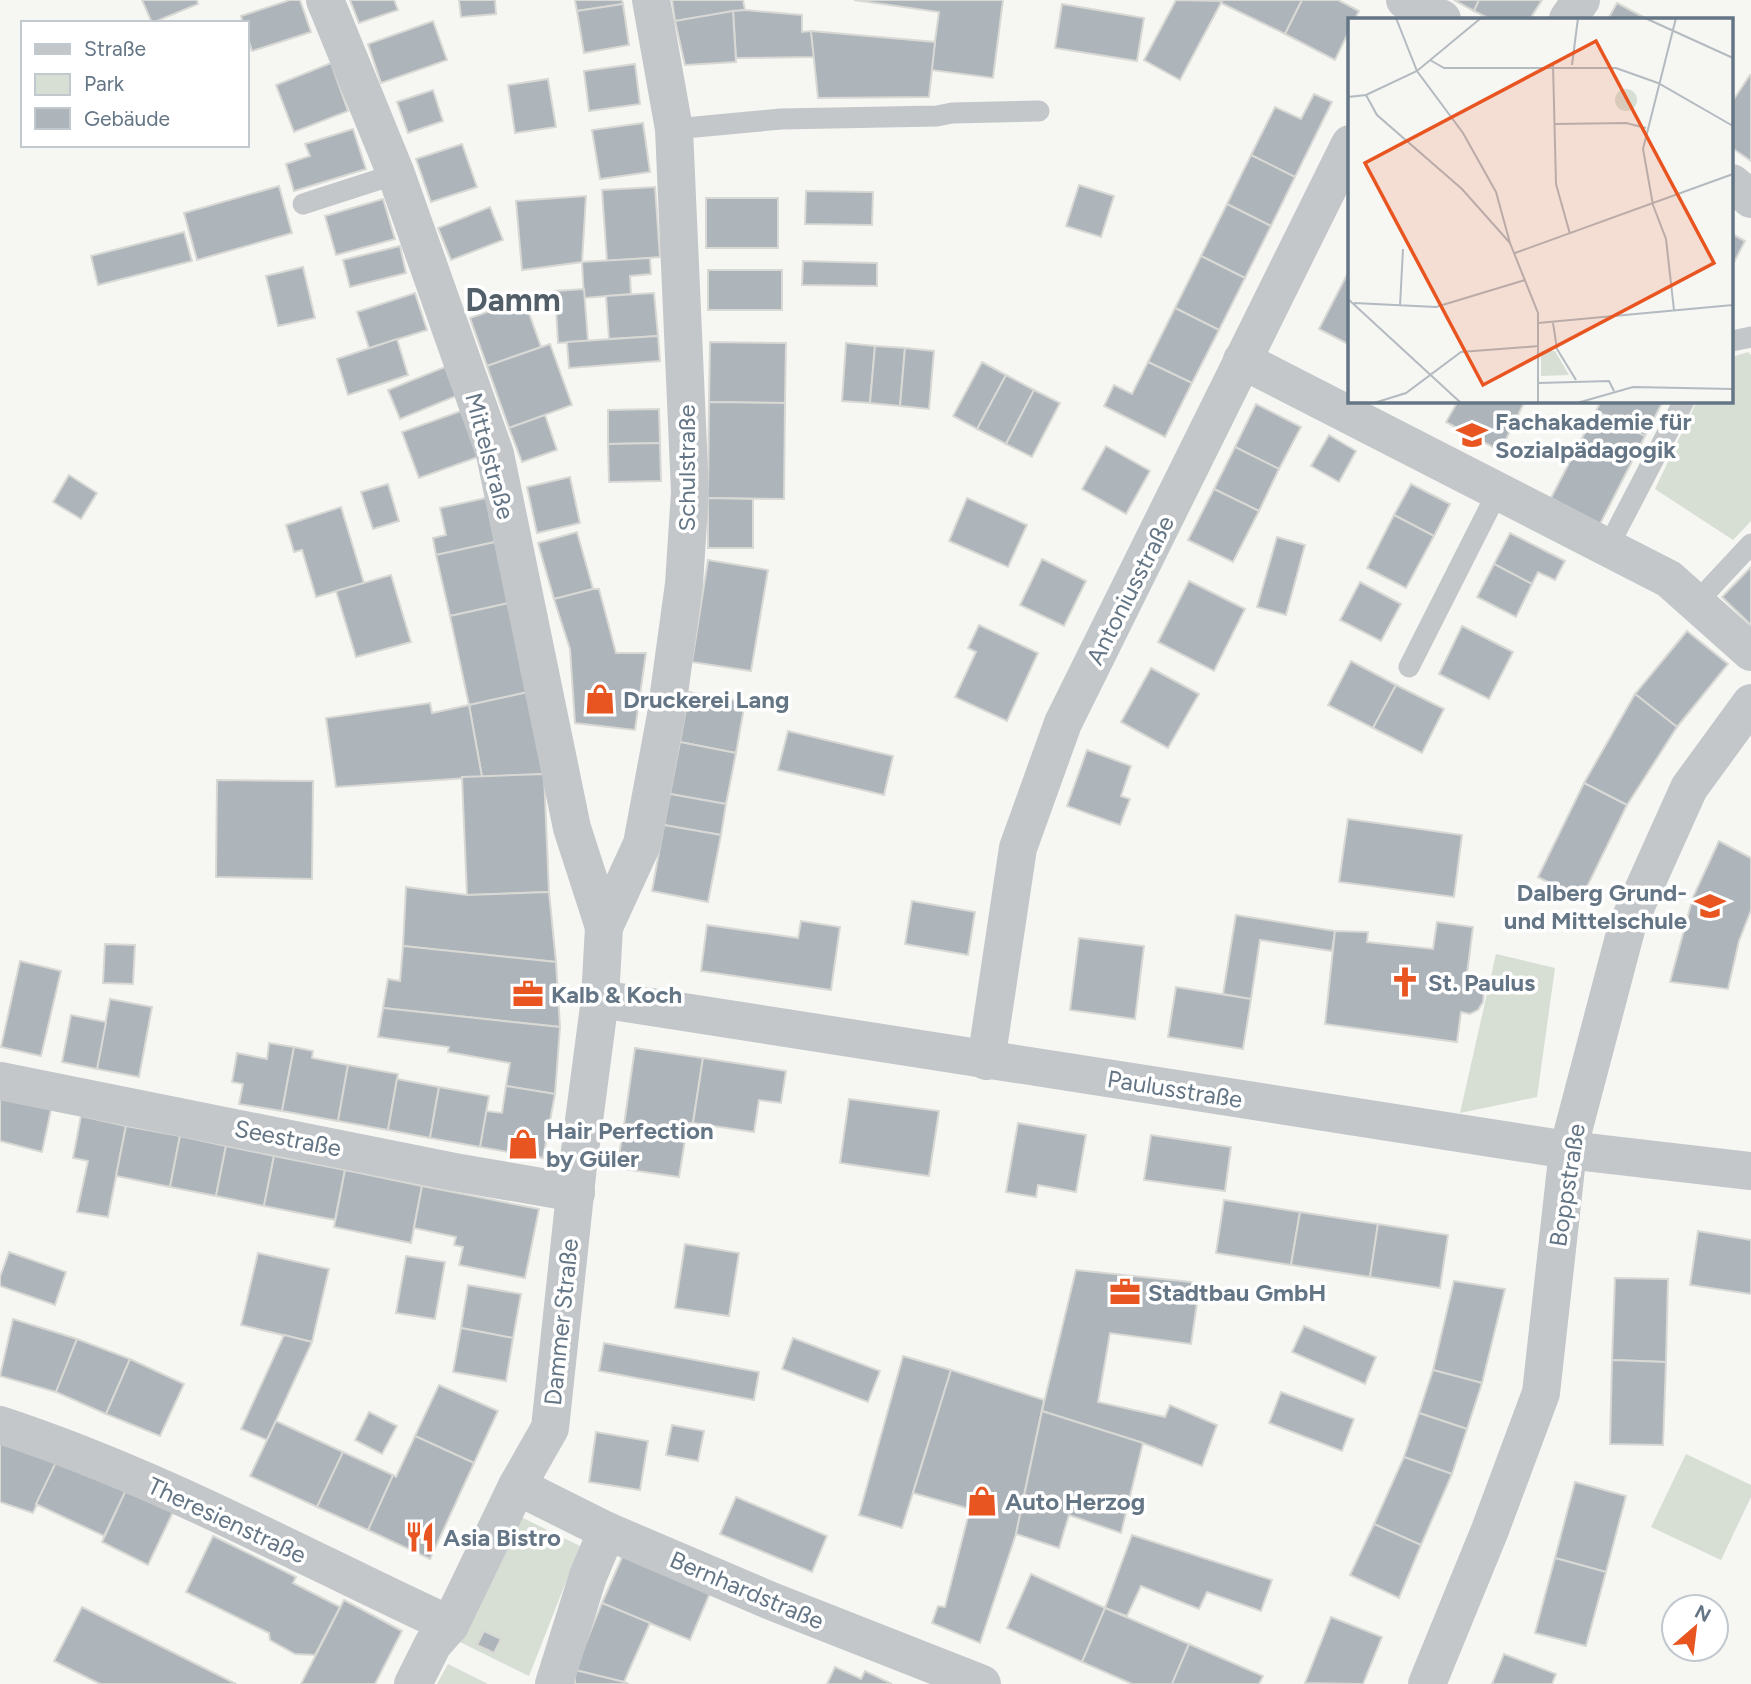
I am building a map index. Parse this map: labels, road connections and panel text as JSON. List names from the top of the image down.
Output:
{
  "streets": {
    "street": [
      "Mittelstraße",
      "Schulstraße",
      "Antoniusstraße",
      "Paulusstraße",
      "Seestraße",
      "Boppstraße",
      "Dammer Straße",
      "Theresienstraße",
      "Bernhardstraße"
    ]
  },
  "crossings": [
    ["Mittelstraße", "Schulstraße"],
    ["Mittelstraße", "Dammer Straße"],
    ["Schulstraße", "Dammer Straße"],
    ["Antoniusstraße", "Paulusstraße"],
    ["Paulusstraße", "Boppstraße"],
    ["Paulusstraße", "Dammer Straße"],
    ["Seestraße", "Dammer Straße"],
    ["Dammer Straße", "Theresienstraße"],
    ["Dammer Straße", "Bernhardstraße"]
  ],
  "districts": ["Damm"],
  "places": {
    "school or university": ["Fachakademie für Sozialpädagogik", "Dalberg Grund- und Mittelschule"],
    "shop": ["Druckerei Lang", "Hair Perfection by Güler", "Auto Herzog"],
    "church": ["St. Paulus"],
    "office": ["Kalb & Koch", "Stadtbau GmbH"],
    "restaurant": ["Asia Bistro"]
  },
  "legend": ["Straße", "Park", "Gebäude"],
  "north": "top right"
}
